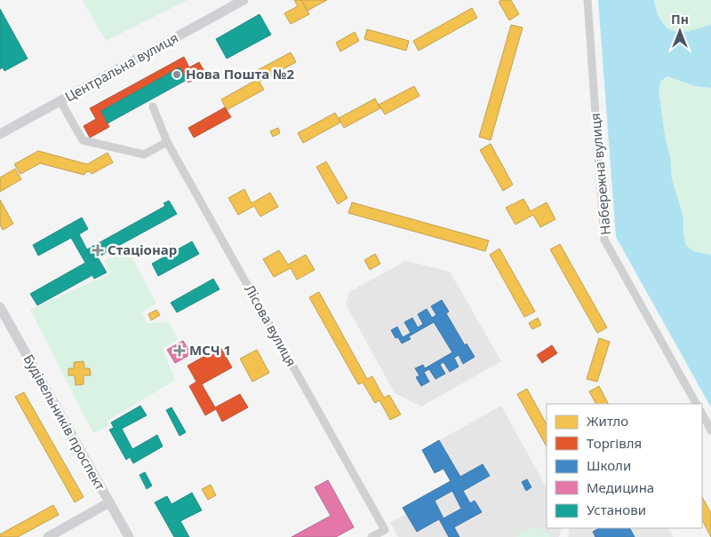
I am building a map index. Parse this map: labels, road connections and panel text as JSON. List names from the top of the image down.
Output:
{
  "streets": {
    "street": [
      "Центральна вулиця",
      "Набережна вулиця",
      "Лісова вулиця",
      "Будівельників проспект"
    ]
  },
  "places": {
    "other": ["Нова Пошта №2"],
    "health": ["Стаціонар", "МСЧ 1"]
  },
  "legend": [
    "Житло",
    "Торгівля",
    "Школи",
    "Медицина",
    "Установи"
  ],
  "north": "top"
}
